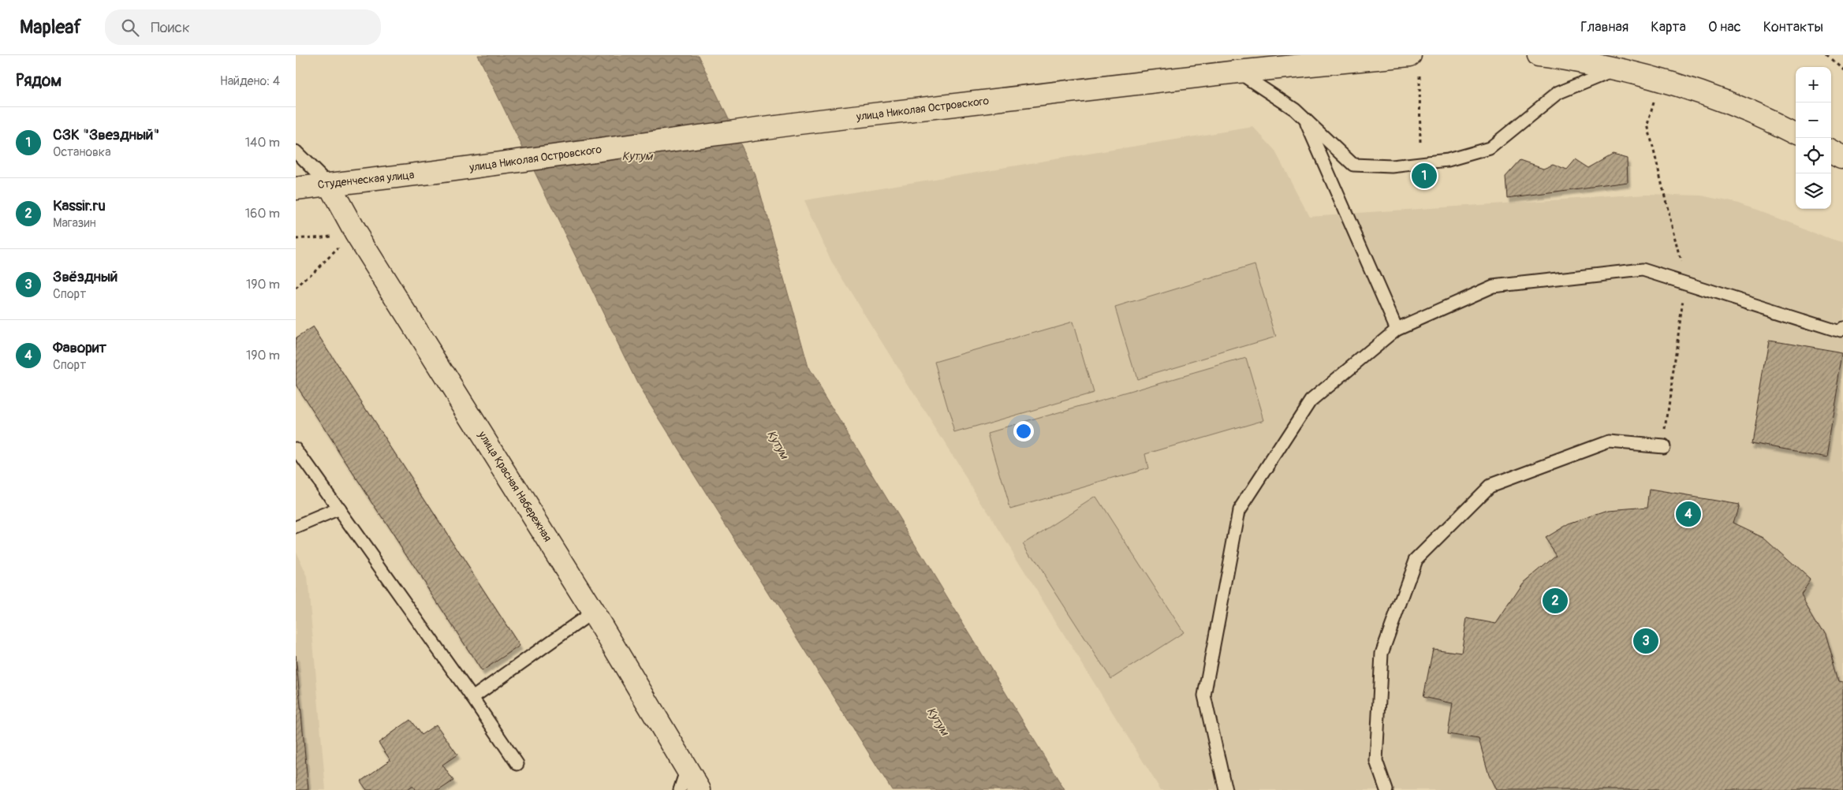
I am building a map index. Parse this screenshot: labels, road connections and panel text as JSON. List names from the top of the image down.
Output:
{
  "streets": {
    "main road": ["улица Николая Островского", "Студенческая улица", "улица Красная Набережная"]
  },
  "crossings": [
    ["улица Николая Островского", "Студенческая улица"],
    ["Студенческая улица", "улица Красная Набережная"]
  ],
  "water": ["Кутум"],
  "page": {
    "header": "Mapleaf",
    "search": "Поиск",
    "nav": [
      "Главная",
      "Карта",
      "О нас",
      "Контакты"
    ],
    "heading": ["Рядом", "Найдено: 4"],
    "map_buttons": ["+", "−"],
    "list": [
      {
        "mark": "1",
        "name": "СЗК \"Звездный\"",
        "note": "Остановка",
        "value": "140 m"
      },
      {
        "mark": "2",
        "name": "Kassir.ru",
        "note": "Магазин",
        "value": "160 m"
      },
      {
        "mark": "3",
        "name": "Звёздный",
        "note": "Спорт",
        "value": "190 m"
      },
      {
        "mark": "4",
        "name": "Фаворит",
        "note": "Спорт",
        "value": "190 m"
      }
    ],
    "pins": [
      "1",
      "4",
      "2",
      "3"
    ]
  }
}
